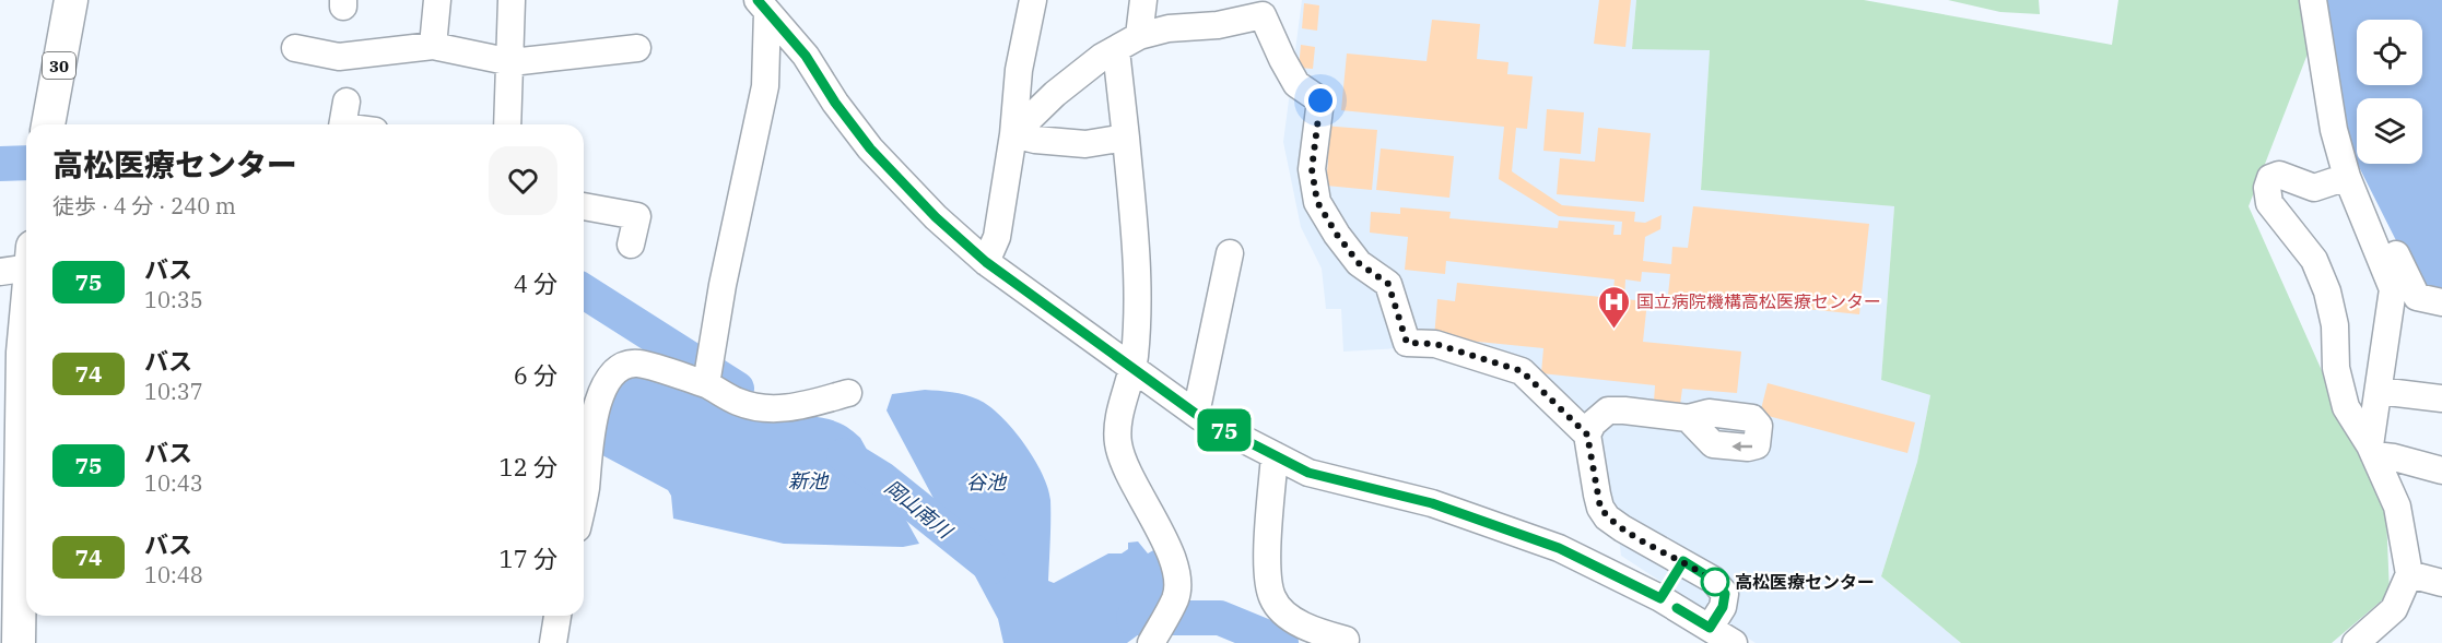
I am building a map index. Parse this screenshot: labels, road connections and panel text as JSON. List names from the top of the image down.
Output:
{
  "streets": {
    "main road": ["30"]
  },
  "water": ["新池", "谷池", "岡山南川"],
  "places": {
    "hospital": ["国立病院機構高松医療センター"],
    "other": ["高松医療センター"]
  },
  "lines": ["bus line 75"],
  "page": {
    "on_map": "75",
    "heading": ["高松医療センター", "徒歩 · 4 分 · 240 m"],
    "list": [
      {
        "mark": "75",
        "name": "バス",
        "note": "10:35",
        "value": "4 分"
      },
      {
        "mark": "74",
        "name": "バス",
        "note": "10:37",
        "value": "6 分"
      },
      {
        "mark": "75",
        "name": "バス",
        "note": "10:43",
        "value": "12 分"
      },
      {
        "mark": "74",
        "name": "バス",
        "note": "10:48",
        "value": "17 分"
      }
    ]
  }
}
